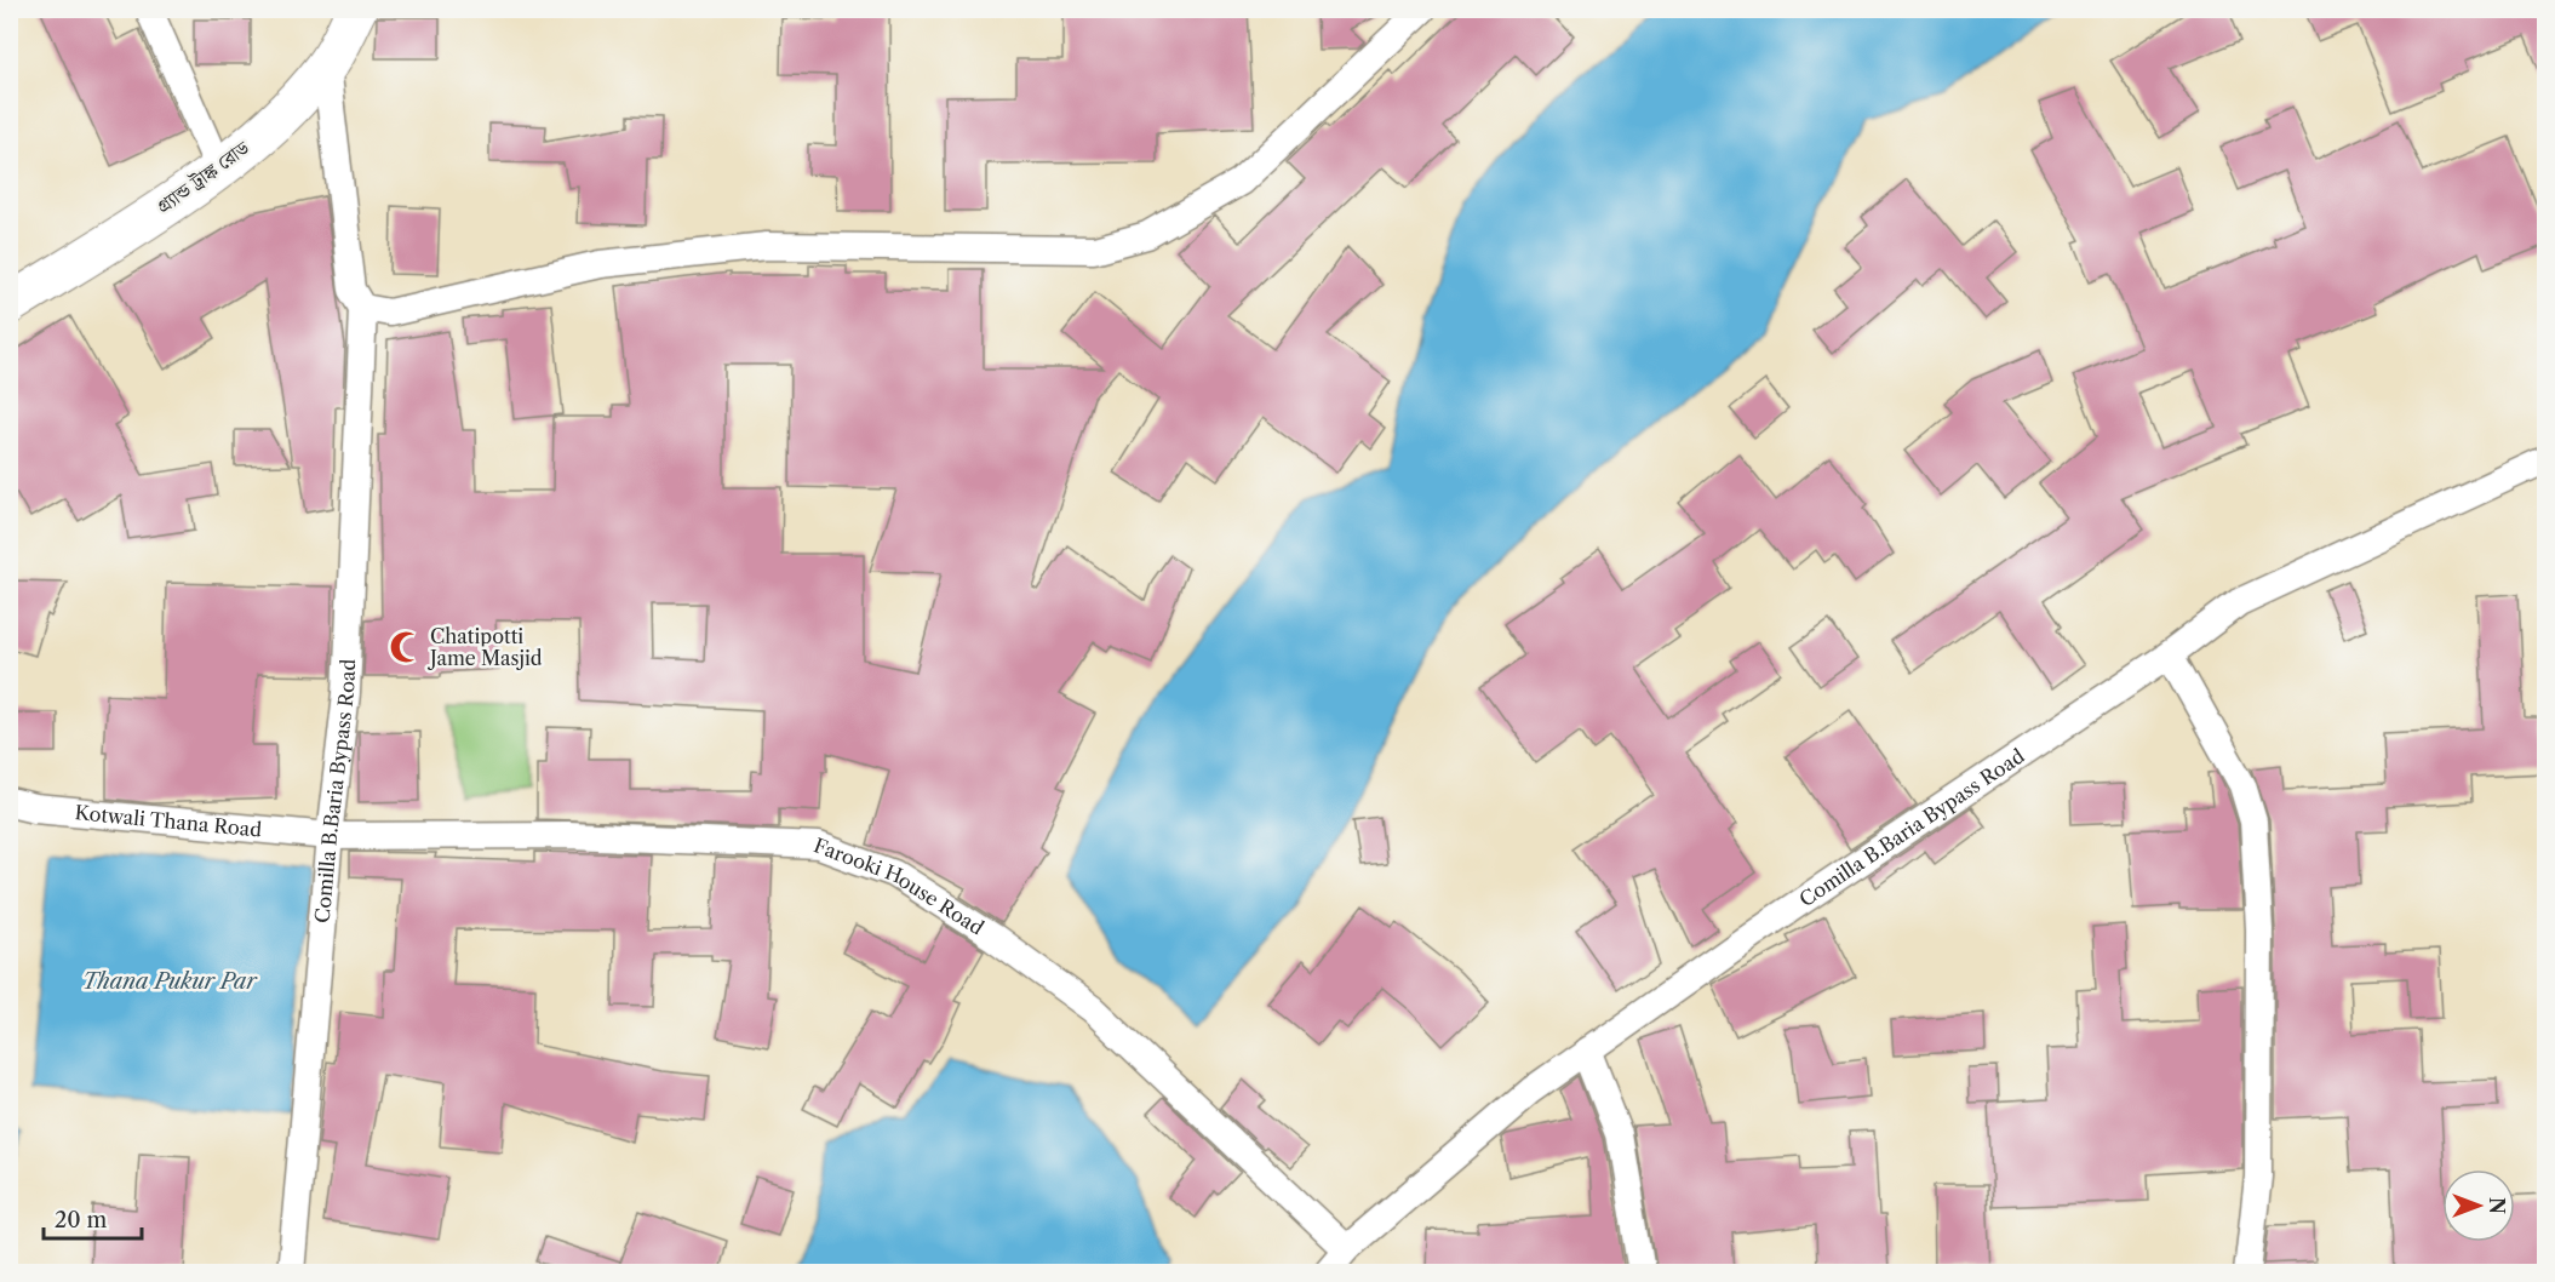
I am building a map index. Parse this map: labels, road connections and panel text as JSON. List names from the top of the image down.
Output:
{
  "streets": {
    "highway": ["গ্র্যান্ড ট্রাঙ্ক রোড"],
    "street": ["Comilla B.Baria Bypass Road", "Kotwali Thana Road", "Farooki House Road"]
  },
  "crossings": [
    ["Comilla B.Baria Bypass Road", "Kotwali Thana Road"],
    ["Comilla B.Baria Bypass Road", "Farooki House Road"],
    ["Kotwali Thana Road", "Farooki House Road"]
  ],
  "water": ["Thana Pukur Par"],
  "places": {
    "mosque": ["Chatipotti Jame Masjid"]
  },
  "scale_bar": "20 m",
  "north": "right"
}
